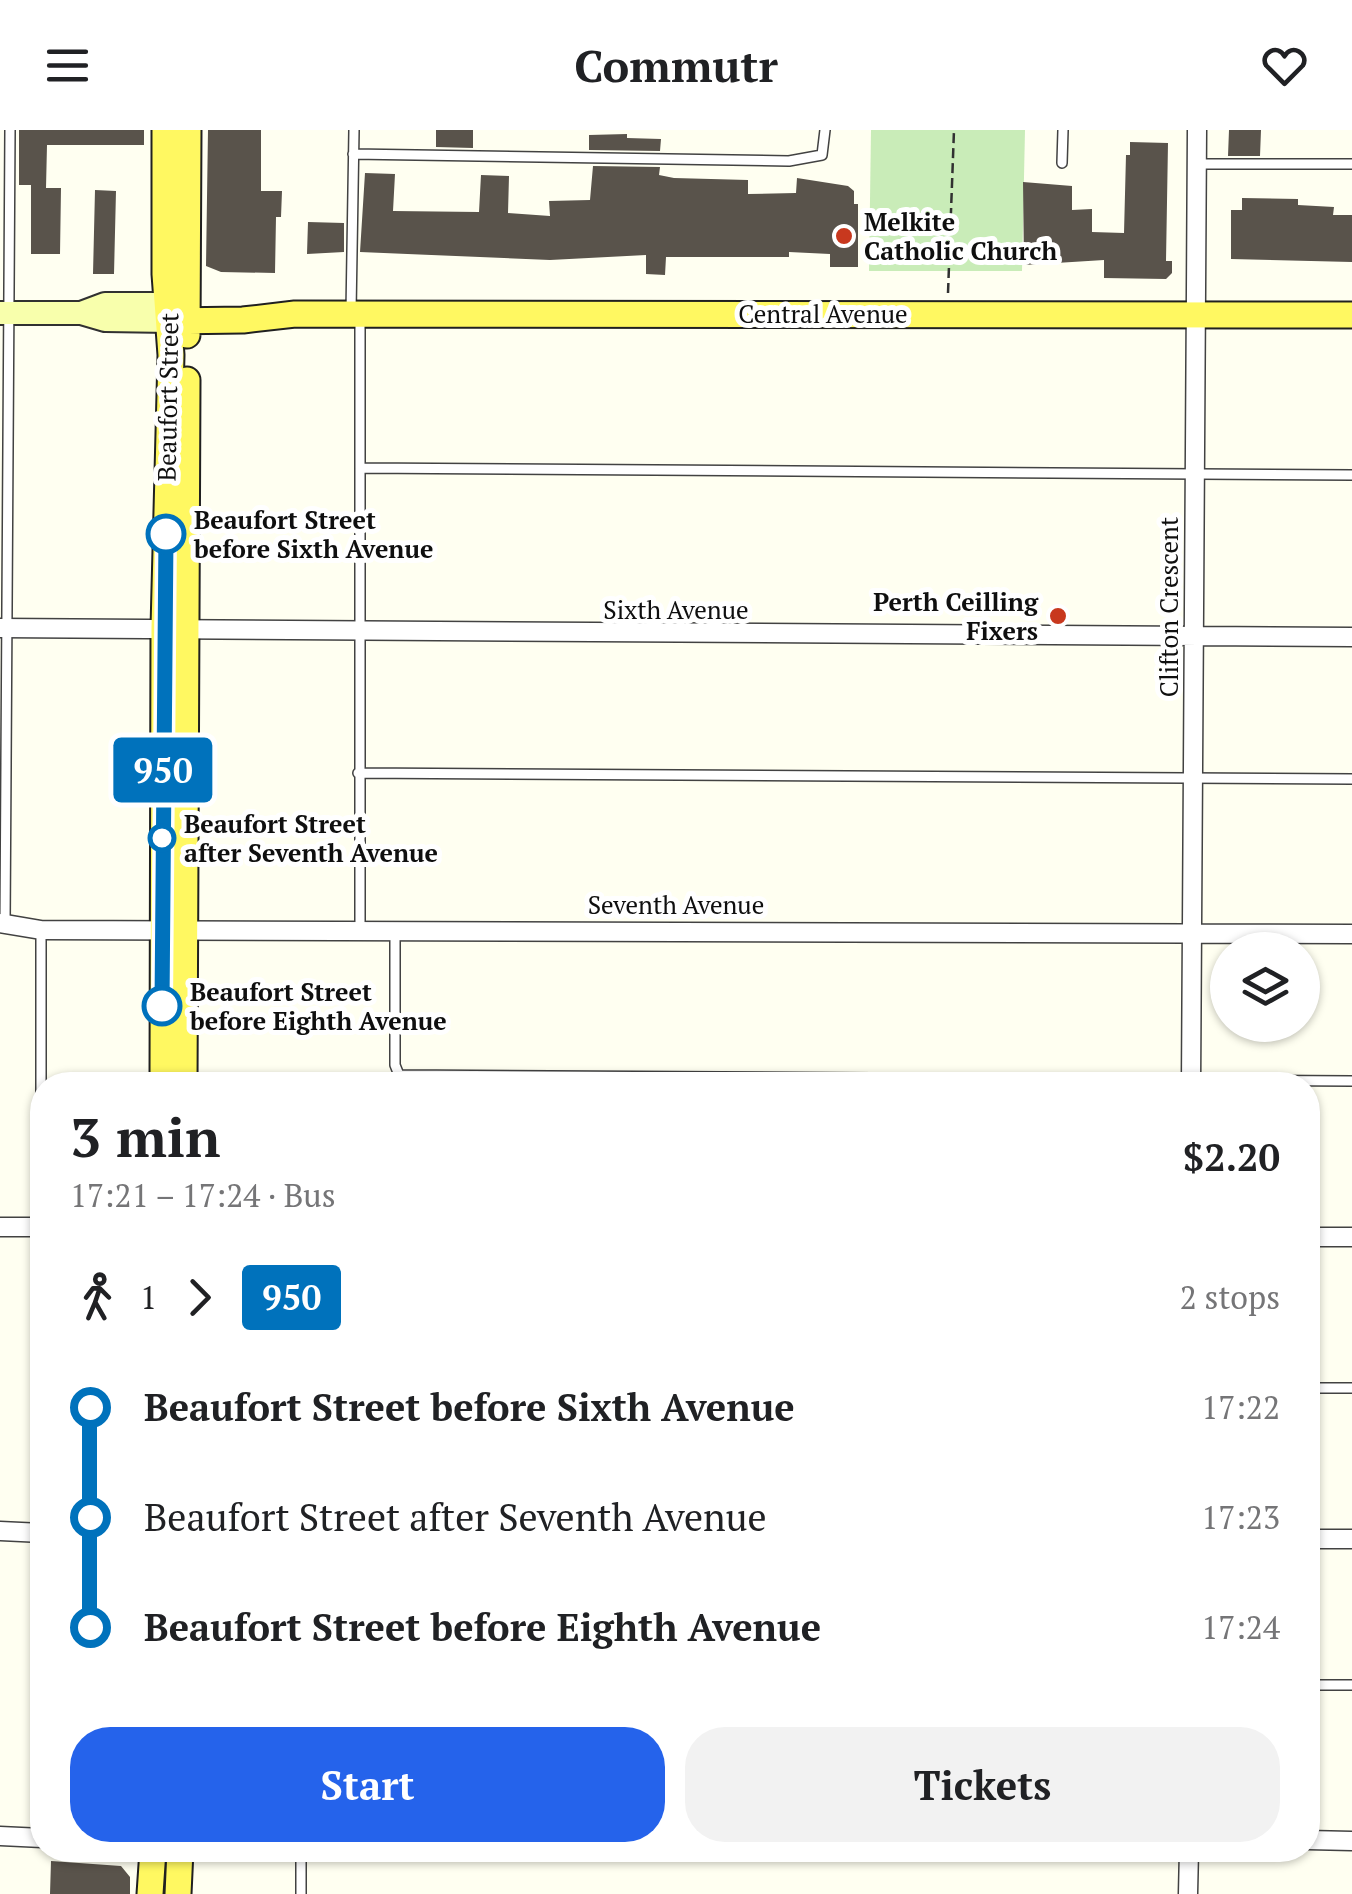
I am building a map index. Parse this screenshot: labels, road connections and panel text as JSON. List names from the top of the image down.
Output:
{
  "streets": {
    "main road": ["Central Avenue", "Beaufort Street"],
    "street": ["Clifton Crescent", "Sixth Avenue", "Seventh Avenue"]
  },
  "crossings": [
    ["Central Avenue", "Beaufort Street"],
    ["Central Avenue", "Clifton Crescent"],
    ["Beaufort Street", "Sixth Avenue"],
    ["Beaufort Street", "Seventh Avenue"],
    ["Clifton Crescent", "Sixth Avenue"],
    ["Clifton Crescent", "Seventh Avenue"]
  ],
  "places": [
    "Melkite Catholic Church",
    "Beaufort Street before Sixth Avenue",
    "Perth Ceilling Fixers",
    "Beaufort Street after Seventh Avenue",
    "Beaufort Street before Eighth Avenue"
  ],
  "lines": ["bus line 950"],
  "page": {
    "header": "Commutr",
    "on_map": "950",
    "heading": ["3 min", "17:21 – 17:24 · Bus", "$2.20"],
    "legs": ["1", "950", "2 stops"],
    "list": [
      {
        "name": "Beaufort Street before Sixth Avenue",
        "value": "17:22"
      },
      {
        "name": "Beaufort Street after Seventh Avenue",
        "value": "17:23"
      },
      {
        "name": "Beaufort Street before Eighth Avenue",
        "value": "17:24"
      }
    ],
    "buttons": ["Start", "Tickets"]
  }
}
